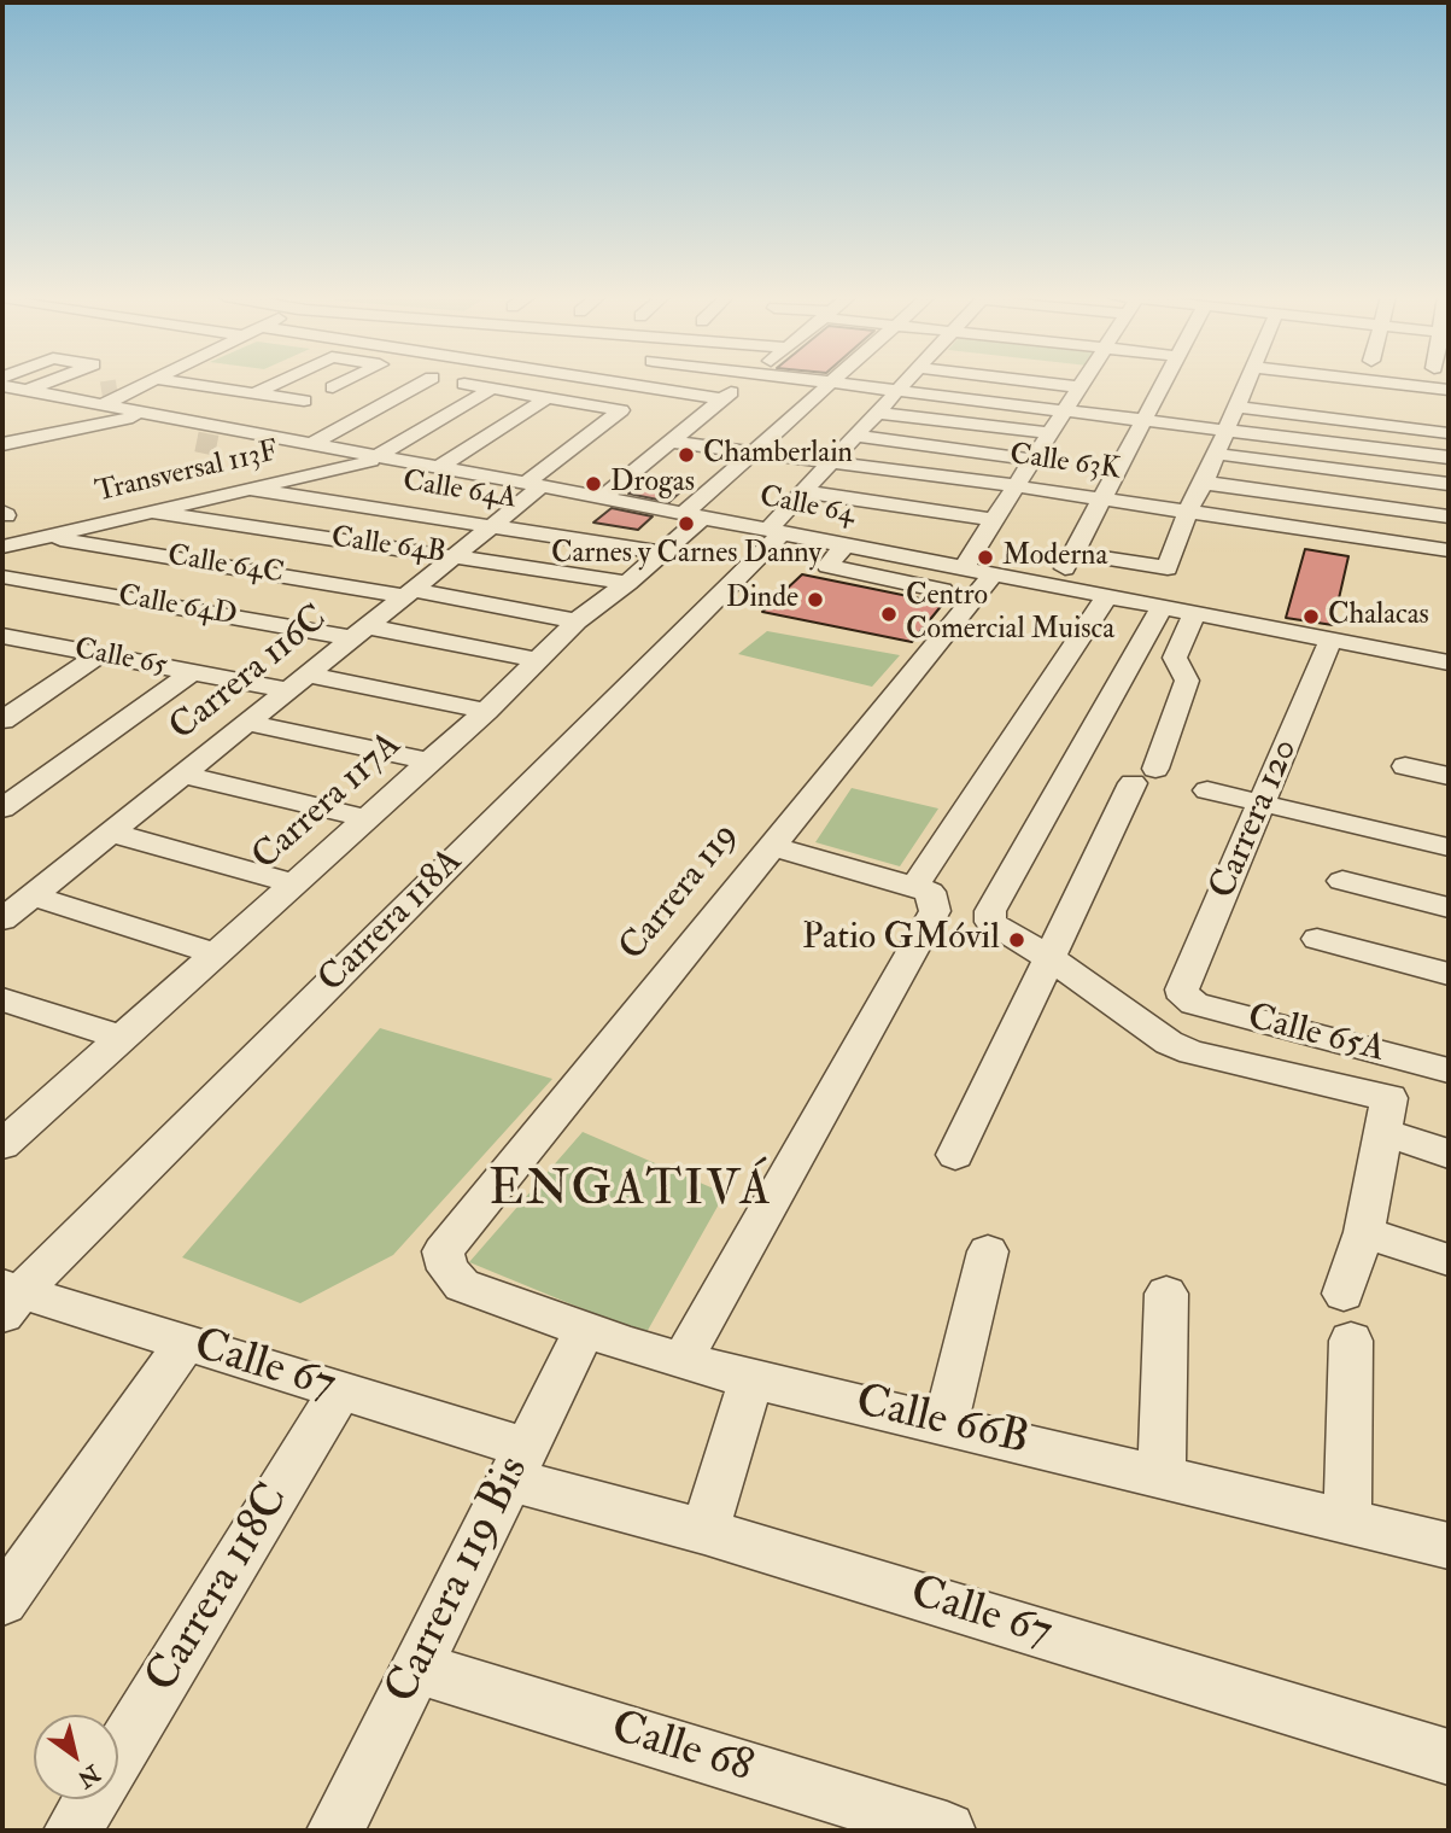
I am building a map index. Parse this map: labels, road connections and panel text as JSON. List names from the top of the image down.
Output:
{
  "streets": {
    "street": [
      "Calle 63K",
      "Transversal 113F",
      "Calle 64A",
      "Calle 64",
      "Calle 64B",
      "Calle 64C",
      "Calle 64D",
      "Calle 65",
      "Carrera 116C",
      "Carrera 117A",
      "Carrera 120",
      "Carrera 119",
      "Carrera 118A",
      "Calle 65A",
      "Calle 67",
      "Calle 66B",
      "Carrera 119 Bis",
      "Carrera 118C",
      "Calle 68"
    ]
  },
  "crossings": [
    ["Calle 63K", "Carrera 117A"],
    ["Calle 63K", "Carrera 119"],
    ["Calle 63K", "Carrera 118A"],
    ["Transversal 113F", "Calle 64A"],
    ["Transversal 113F", "Calle 64"],
    ["Transversal 113F", "Calle 64B"],
    ["Transversal 113F", "Calle 64C"],
    ["Calle 64A", "Carrera 116C"],
    ["Calle 64A", "Carrera 117A"],
    ["Calle 64", "Carrera 116C"],
    ["Calle 64", "Carrera 117A"],
    ["Calle 64", "Carrera 120"],
    ["Calle 64", "Carrera 119"],
    ["Calle 64", "Carrera 118A"],
    ["Calle 64B", "Carrera 116C"],
    ["Calle 64B", "Carrera 117A"],
    ["Calle 64C", "Carrera 116C"],
    ["Calle 64C", "Carrera 117A"],
    ["Calle 64D", "Carrera 116C"],
    ["Calle 64D", "Carrera 117A"],
    ["Calle 65", "Carrera 116C"],
    ["Calle 65", "Carrera 117A"],
    ["Carrera 120", "Calle 65A"],
    ["Carrera 119", "Calle 66B"],
    ["Carrera 118A", "Calle 67"],
    ["Calle 67", "Carrera 119 Bis"],
    ["Calle 67", "Carrera 118C"],
    ["Calle 66B", "Carrera 119 Bis"],
    ["Carrera 119 Bis", "Calle 68"]
  ],
  "districts": ["ENGATIVÁ"],
  "places": [
    "Chamberlain",
    "Drogas",
    "Carnes y Carnes Danny",
    "Moderna",
    "Dinde",
    "Centro Comercial Muisca",
    "Chalacas",
    "Patio GMóvil"
  ],
  "north": "bottom right"
}
